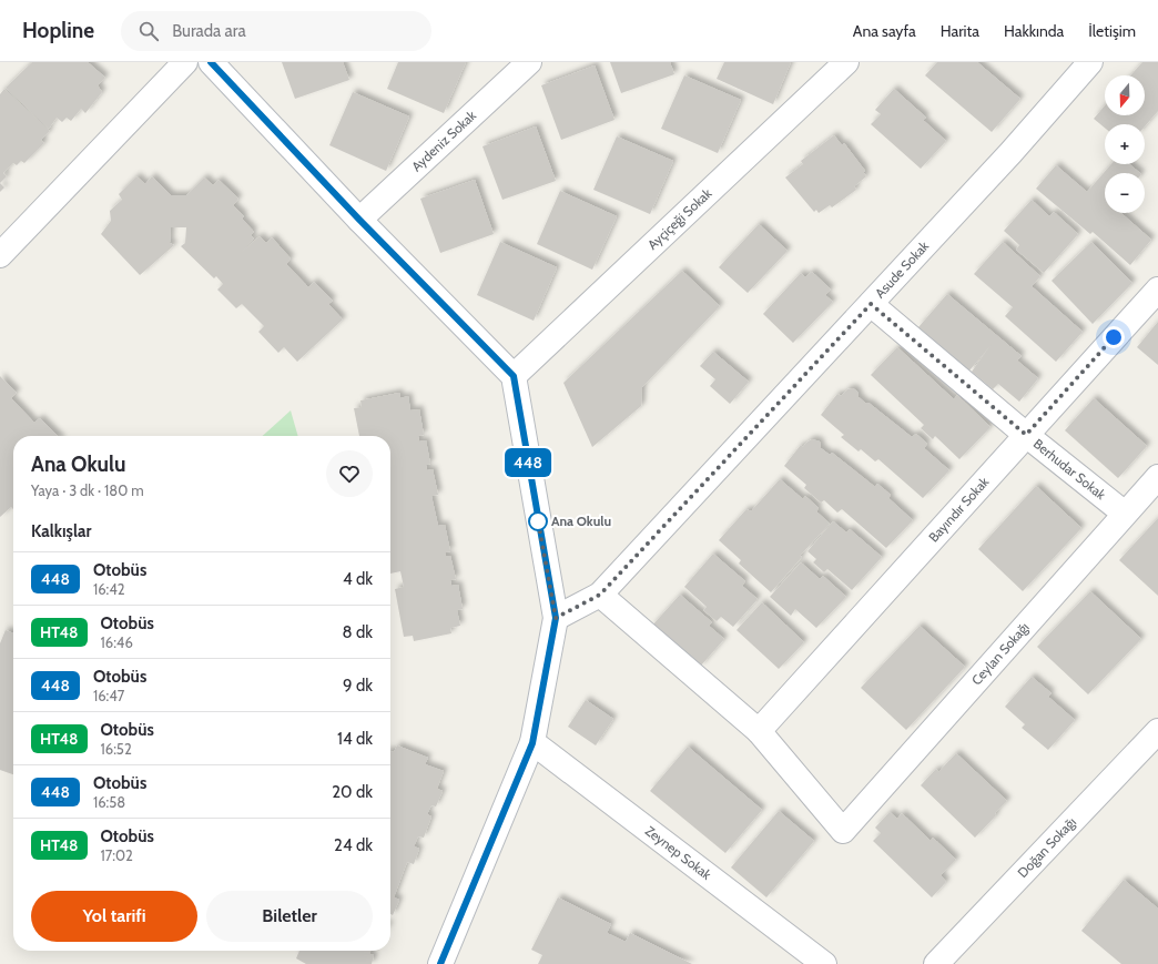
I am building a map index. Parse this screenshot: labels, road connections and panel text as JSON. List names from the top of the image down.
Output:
{
  "streets": {
    "street": [
      "Aydeniz Sokak",
      "Ayçiçeği Sokak",
      "Asude Sokak",
      "Berhudar Sokak",
      "Bayındır Sokak",
      "Ceylan Sokağı",
      "Doğan Sokağı",
      "Zeynep Sokak"
    ]
  },
  "crossings": [
    ["Asude Sokak", "Berhudar Sokak"],
    ["Berhudar Sokak", "Bayındır Sokak"],
    ["Berhudar Sokak", "Ceylan Sokağı"],
    ["Bayındır Sokak", "Ceylan Sokağı"]
  ],
  "places": ["Ana Okulu"],
  "lines": ["bus line 448"],
  "north": "bottom",
  "page": {
    "header": "Hopline",
    "search": "Burada ara",
    "nav": [
      "Ana sayfa",
      "Harita",
      "Hakkında",
      "İletişim"
    ],
    "on_map": "448",
    "map_buttons": ["+", "−"],
    "heading": [
      ["Ana Okulu", "Yaya · 3 dk · 180 m"],
      "Kalkışlar"
    ],
    "list": [
      {
        "mark": "448",
        "name": "Otobüs",
        "note": "16:42",
        "value": "4 dk"
      },
      {
        "mark": "HT48",
        "name": "Otobüs",
        "note": "16:46",
        "value": "8 dk"
      },
      {
        "mark": "448",
        "name": "Otobüs",
        "note": "16:47",
        "value": "9 dk"
      },
      {
        "mark": "HT48",
        "name": "Otobüs",
        "note": "16:52",
        "value": "14 dk"
      },
      {
        "mark": "448",
        "name": "Otobüs",
        "note": "16:58",
        "value": "20 dk"
      },
      {
        "mark": "HT48",
        "name": "Otobüs",
        "note": "17:02",
        "value": "24 dk"
      }
    ],
    "buttons": ["Yol tarifi", "Biletler"]
  }
}
